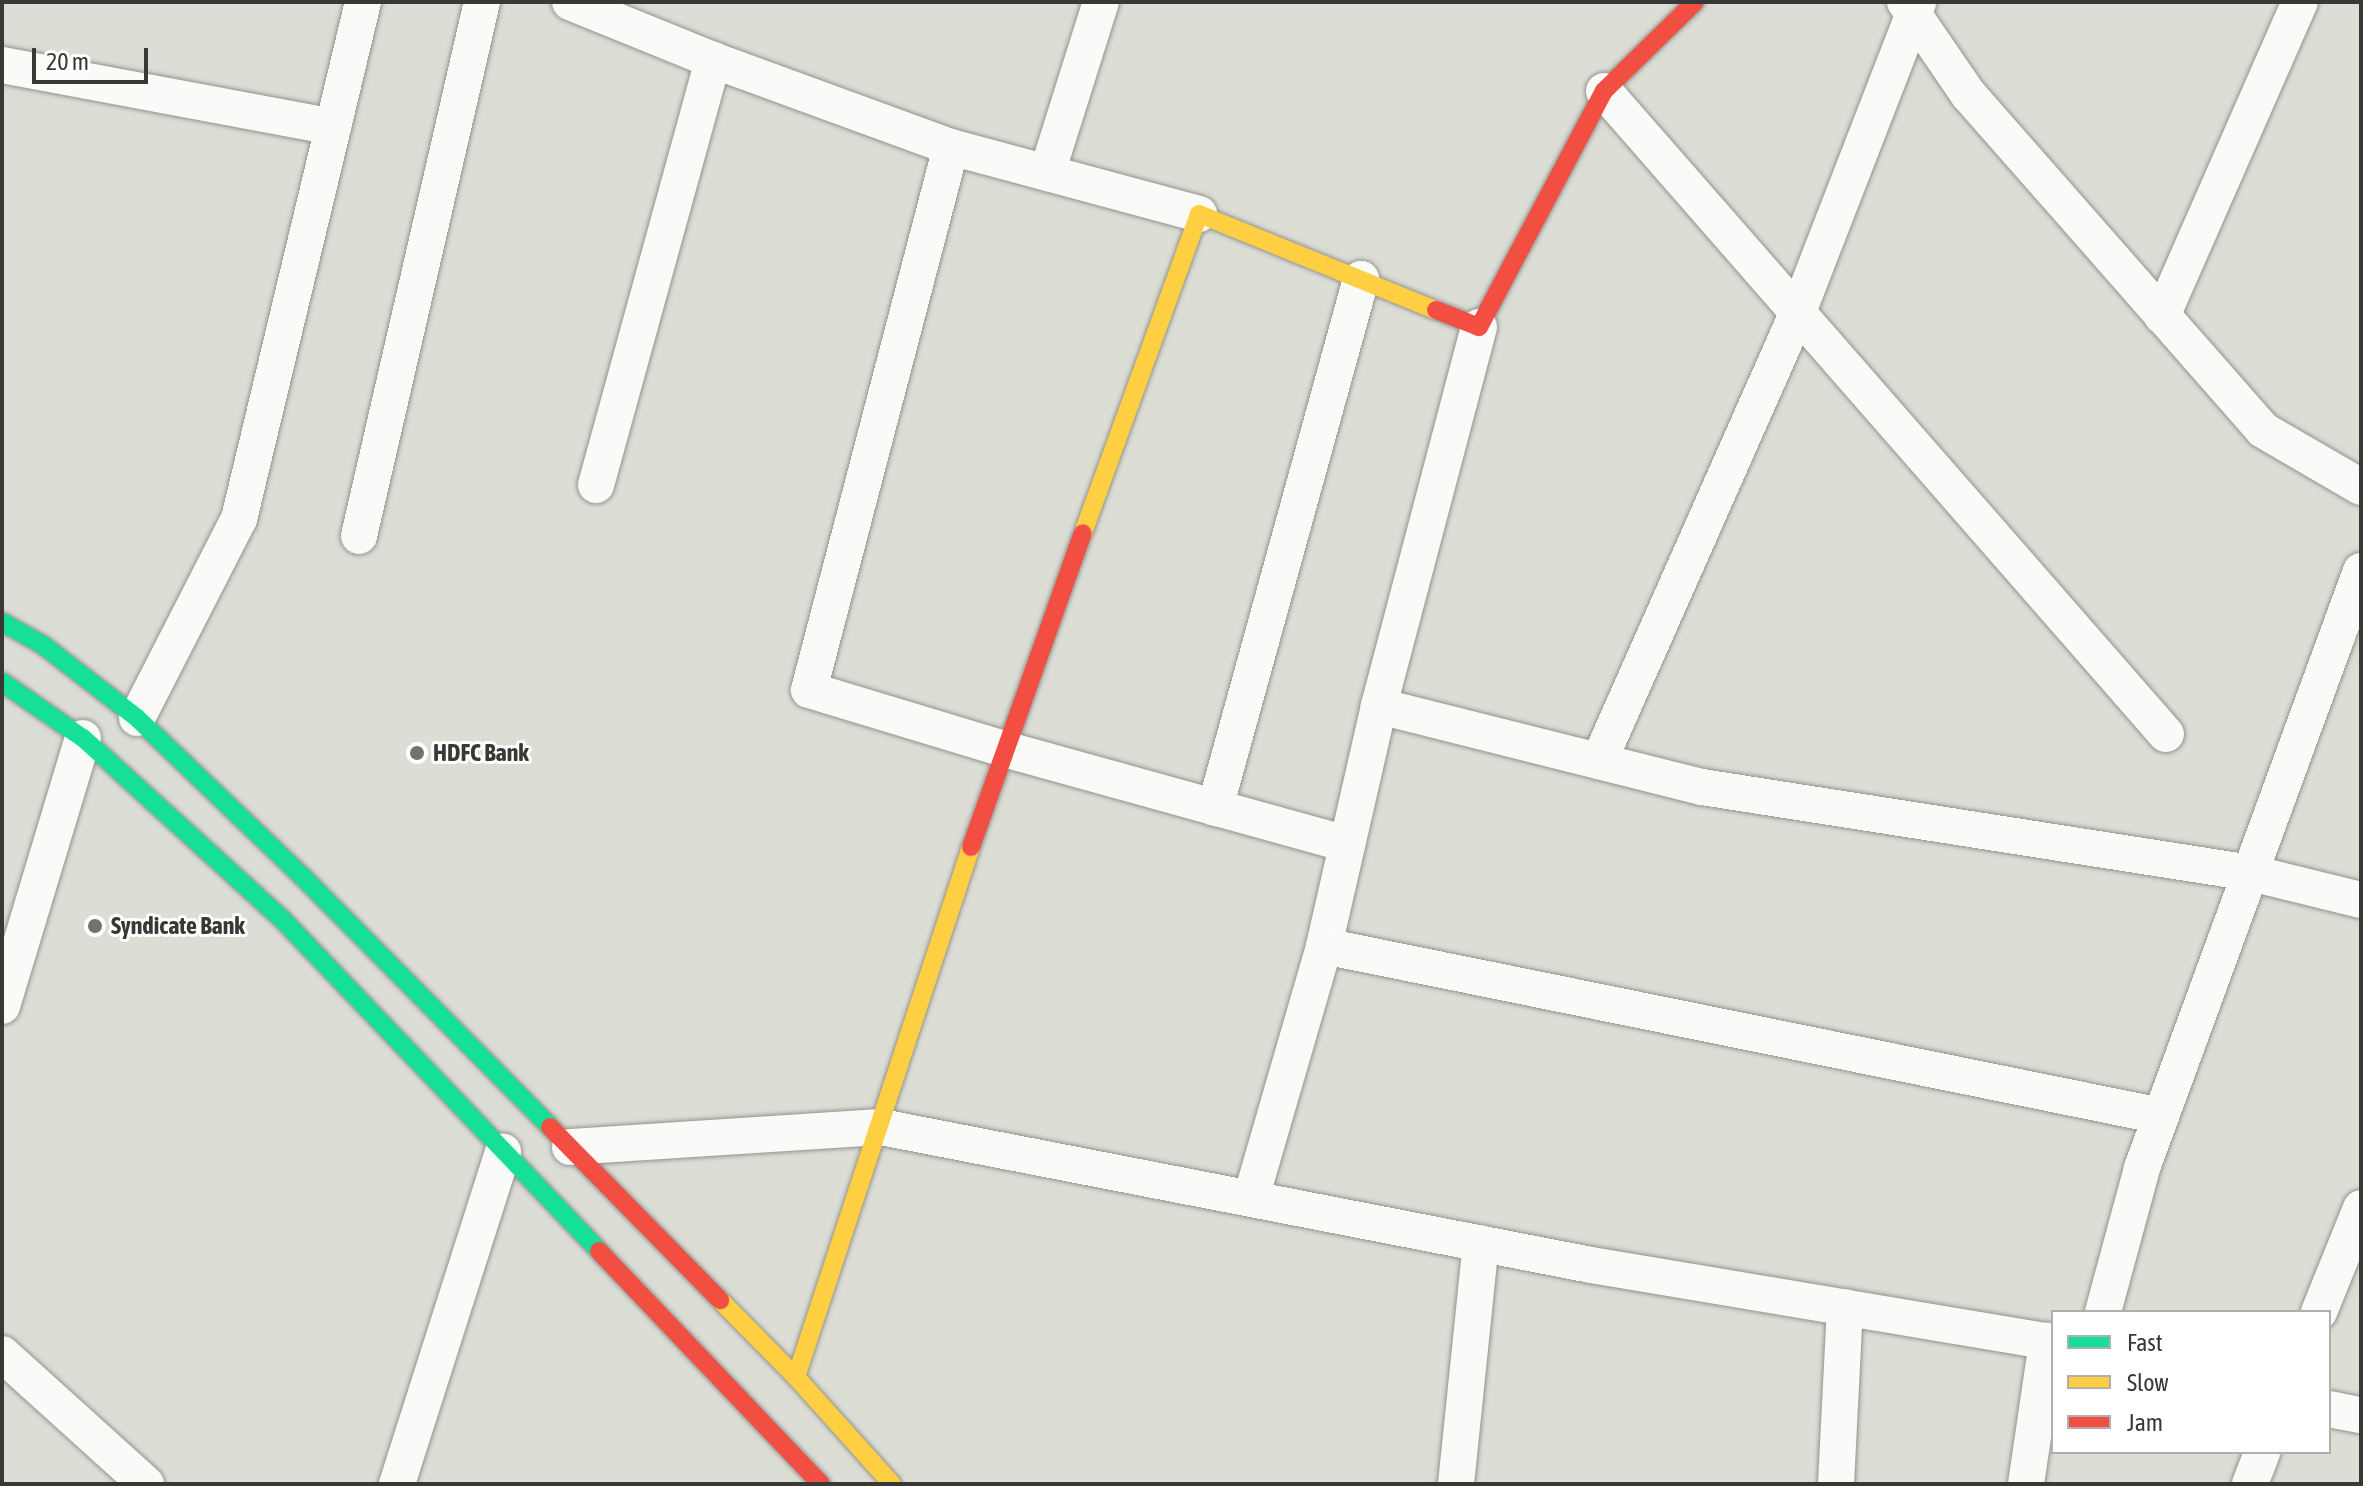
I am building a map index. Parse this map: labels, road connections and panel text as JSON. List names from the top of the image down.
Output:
{
  "places": ["HDFC Bank", "Syndicate Bank"],
  "legend": ["Fast", "Slow", "Jam"],
  "scale_bar": "20 m"
}
